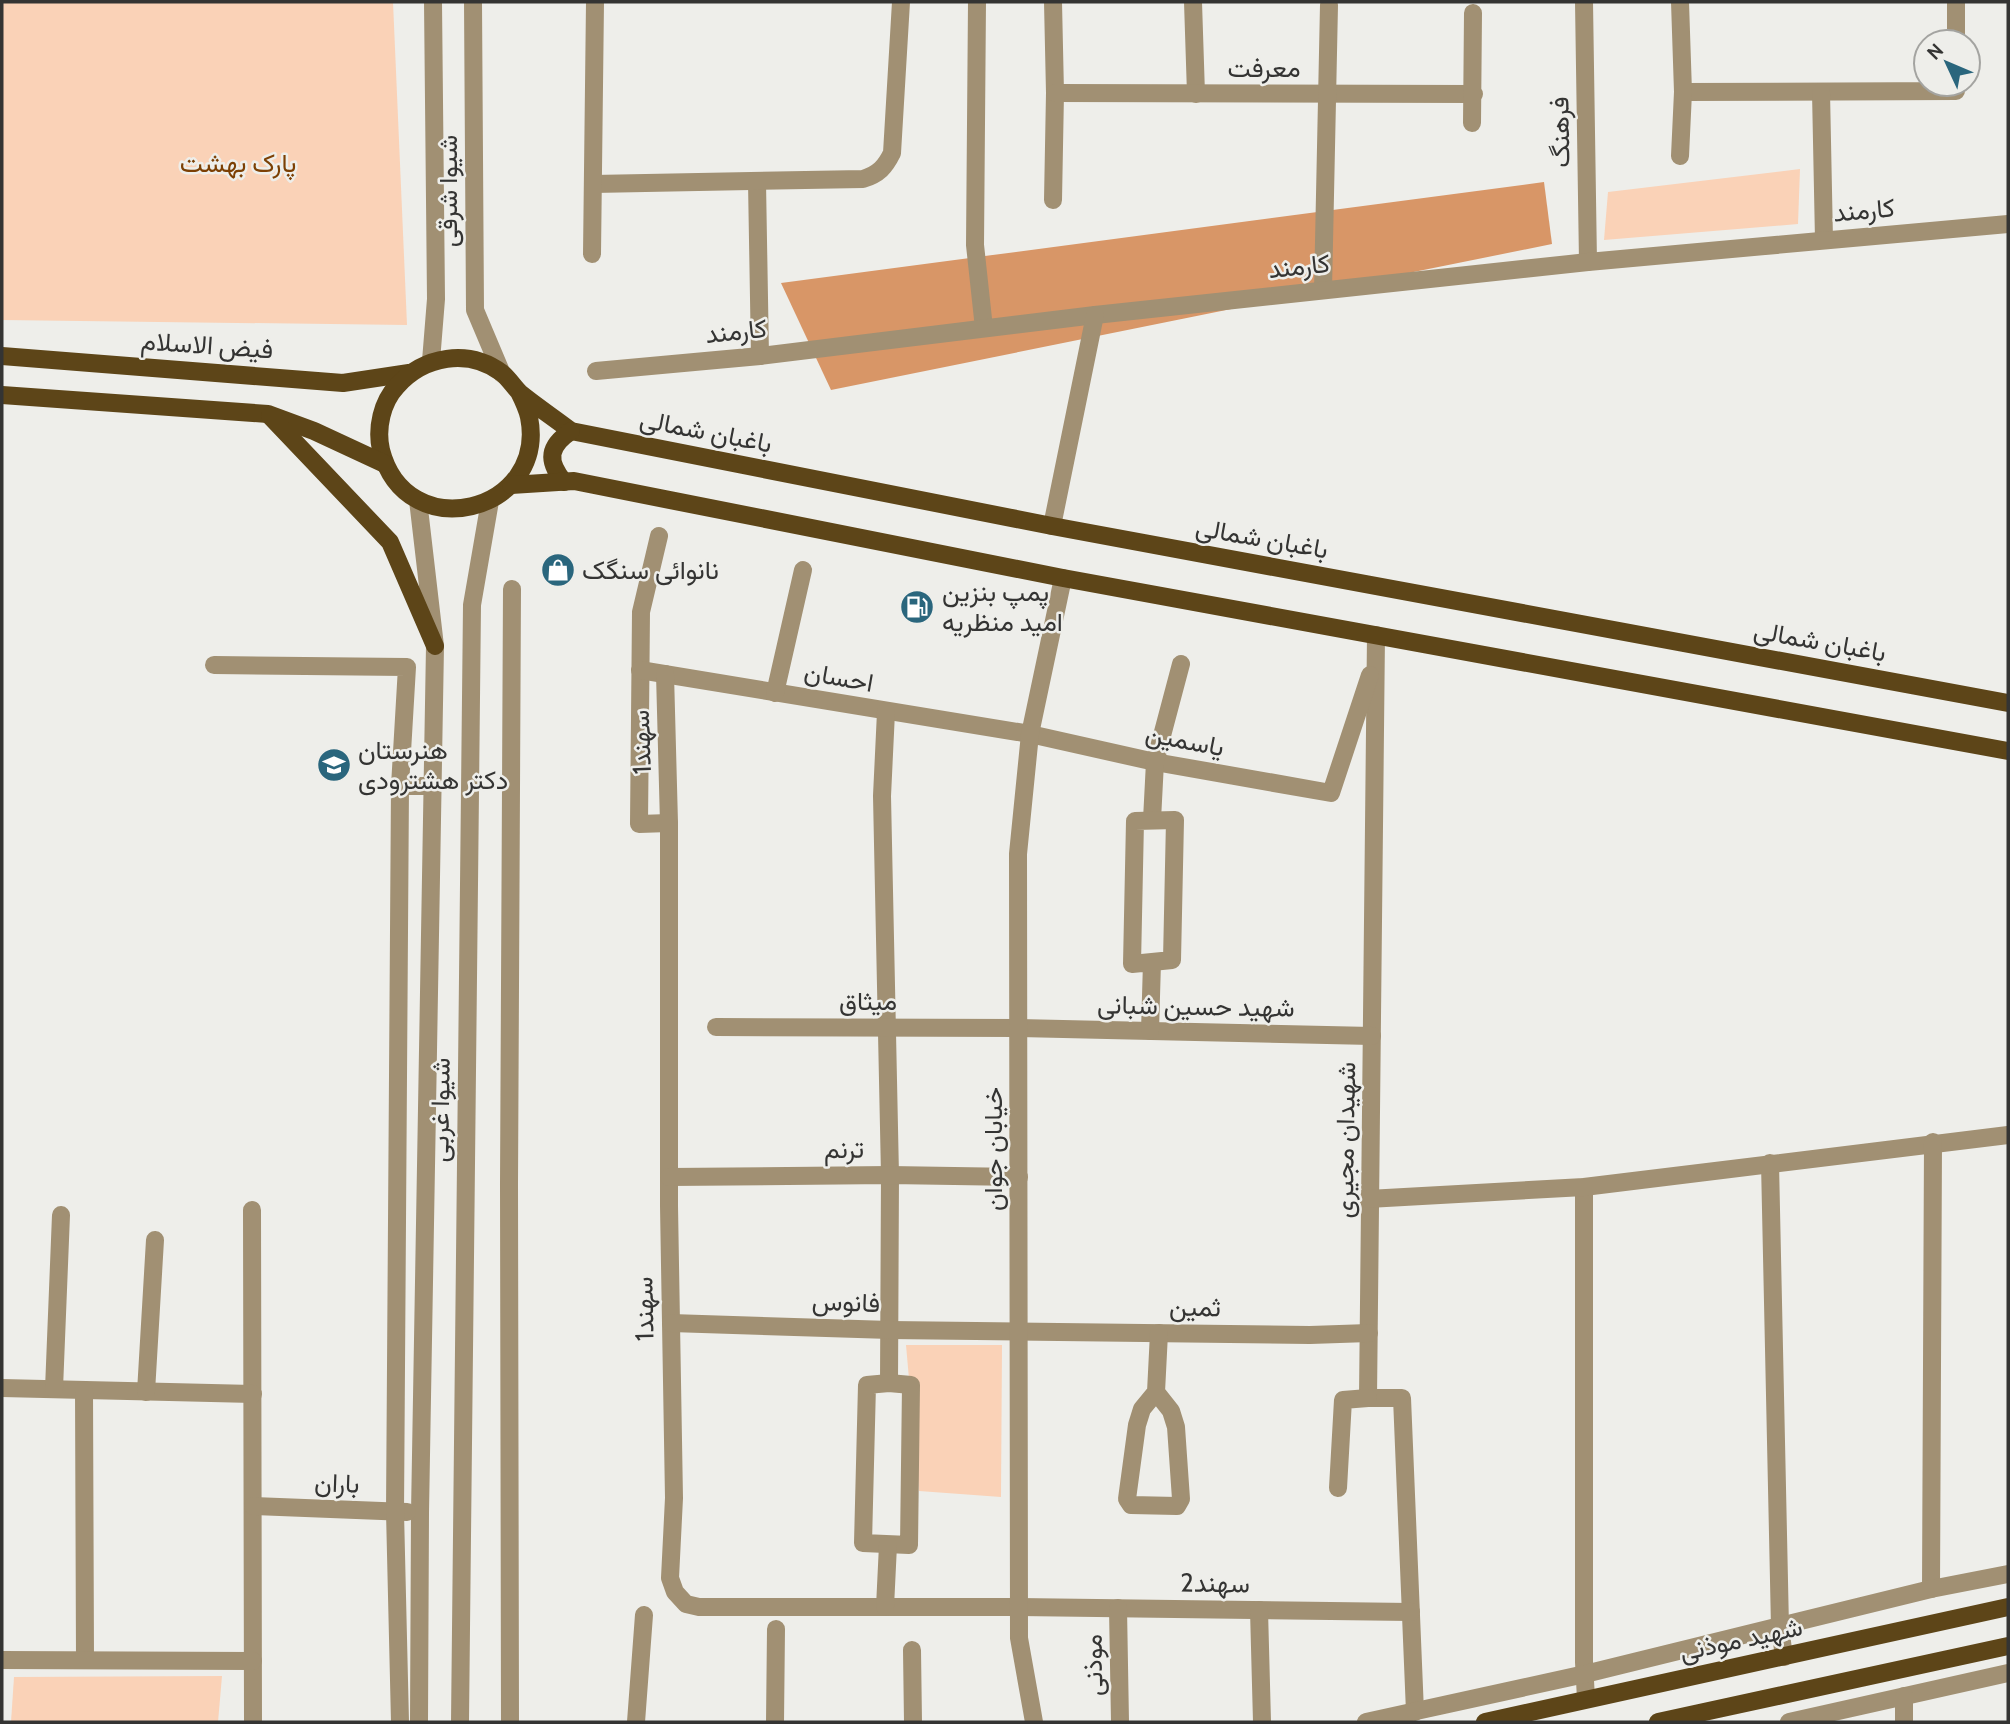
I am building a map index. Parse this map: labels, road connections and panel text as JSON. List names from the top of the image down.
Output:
{
  "streets": {
    "main road": ["فیض الاسلام", "باغبان شمالی", "شهید موذنی"],
    "street": [
      "معرفت",
      "فرهنگ",
      "شیوا شرقی",
      "کارمند",
      "احسان",
      "یاسمین",
      "1سهند",
      "میثاق",
      "شهید حسین شبانی",
      "شیوا غربی",
      "شهیدان مجیری",
      "ترنم",
      "خیابان جوان",
      "فانوس",
      "ثمین",
      "باران",
      "2سهند",
      "موذنی"
    ]
  },
  "crossings": [
    ["فرهنگ", "کارمند"],
    ["شیوا شرقی", "فیض الاسلام"],
    ["شیوا شرقی", "باغبان شمالی"],
    ["شیوا شرقی", "شیوا غربی"],
    ["فیض الاسلام", "باغبان شمالی"],
    ["فیض الاسلام", "شیوا غربی"],
    ["باغبان شمالی", "شیوا غربی"],
    ["احسان", "یاسمین"],
    ["احسان", "1سهند"],
    ["احسان", "خیابان جوان"],
    ["یاسمین", "شهیدان مجیری"],
    ["یاسمین", "خیابان جوان"],
    ["1سهند", "ترنم"],
    ["1سهند", "خیابان جوان"],
    ["1سهند", "فانوس"],
    ["1سهند", "2سهند"],
    ["میثاق", "شهید حسین شبانی"],
    ["میثاق", "خیابان جوان"],
    ["شهید حسین شبانی", "شهیدان مجیری"],
    ["شهید حسین شبانی", "خیابان جوان"],
    ["شیوا غربی", "باران"],
    ["شهیدان مجیری", "ثمین"],
    ["ترنم", "خیابان جوان"],
    ["خیابان جوان", "فانوس"],
    ["خیابان جوان", "ثمین"],
    ["خیابان جوان", "2سهند"],
    ["فانوس", "ثمین"],
    ["2سهند", "موذنی"]
  ],
  "parks": ["پارک بهشت"],
  "places": {
    "shop": ["نانوائی سنگک"],
    "fuel station": ["پمپ بنزین امید منظریه"],
    "school or university": ["هنرستان دکتر هشترودی"]
  },
  "north": "top left"
}
